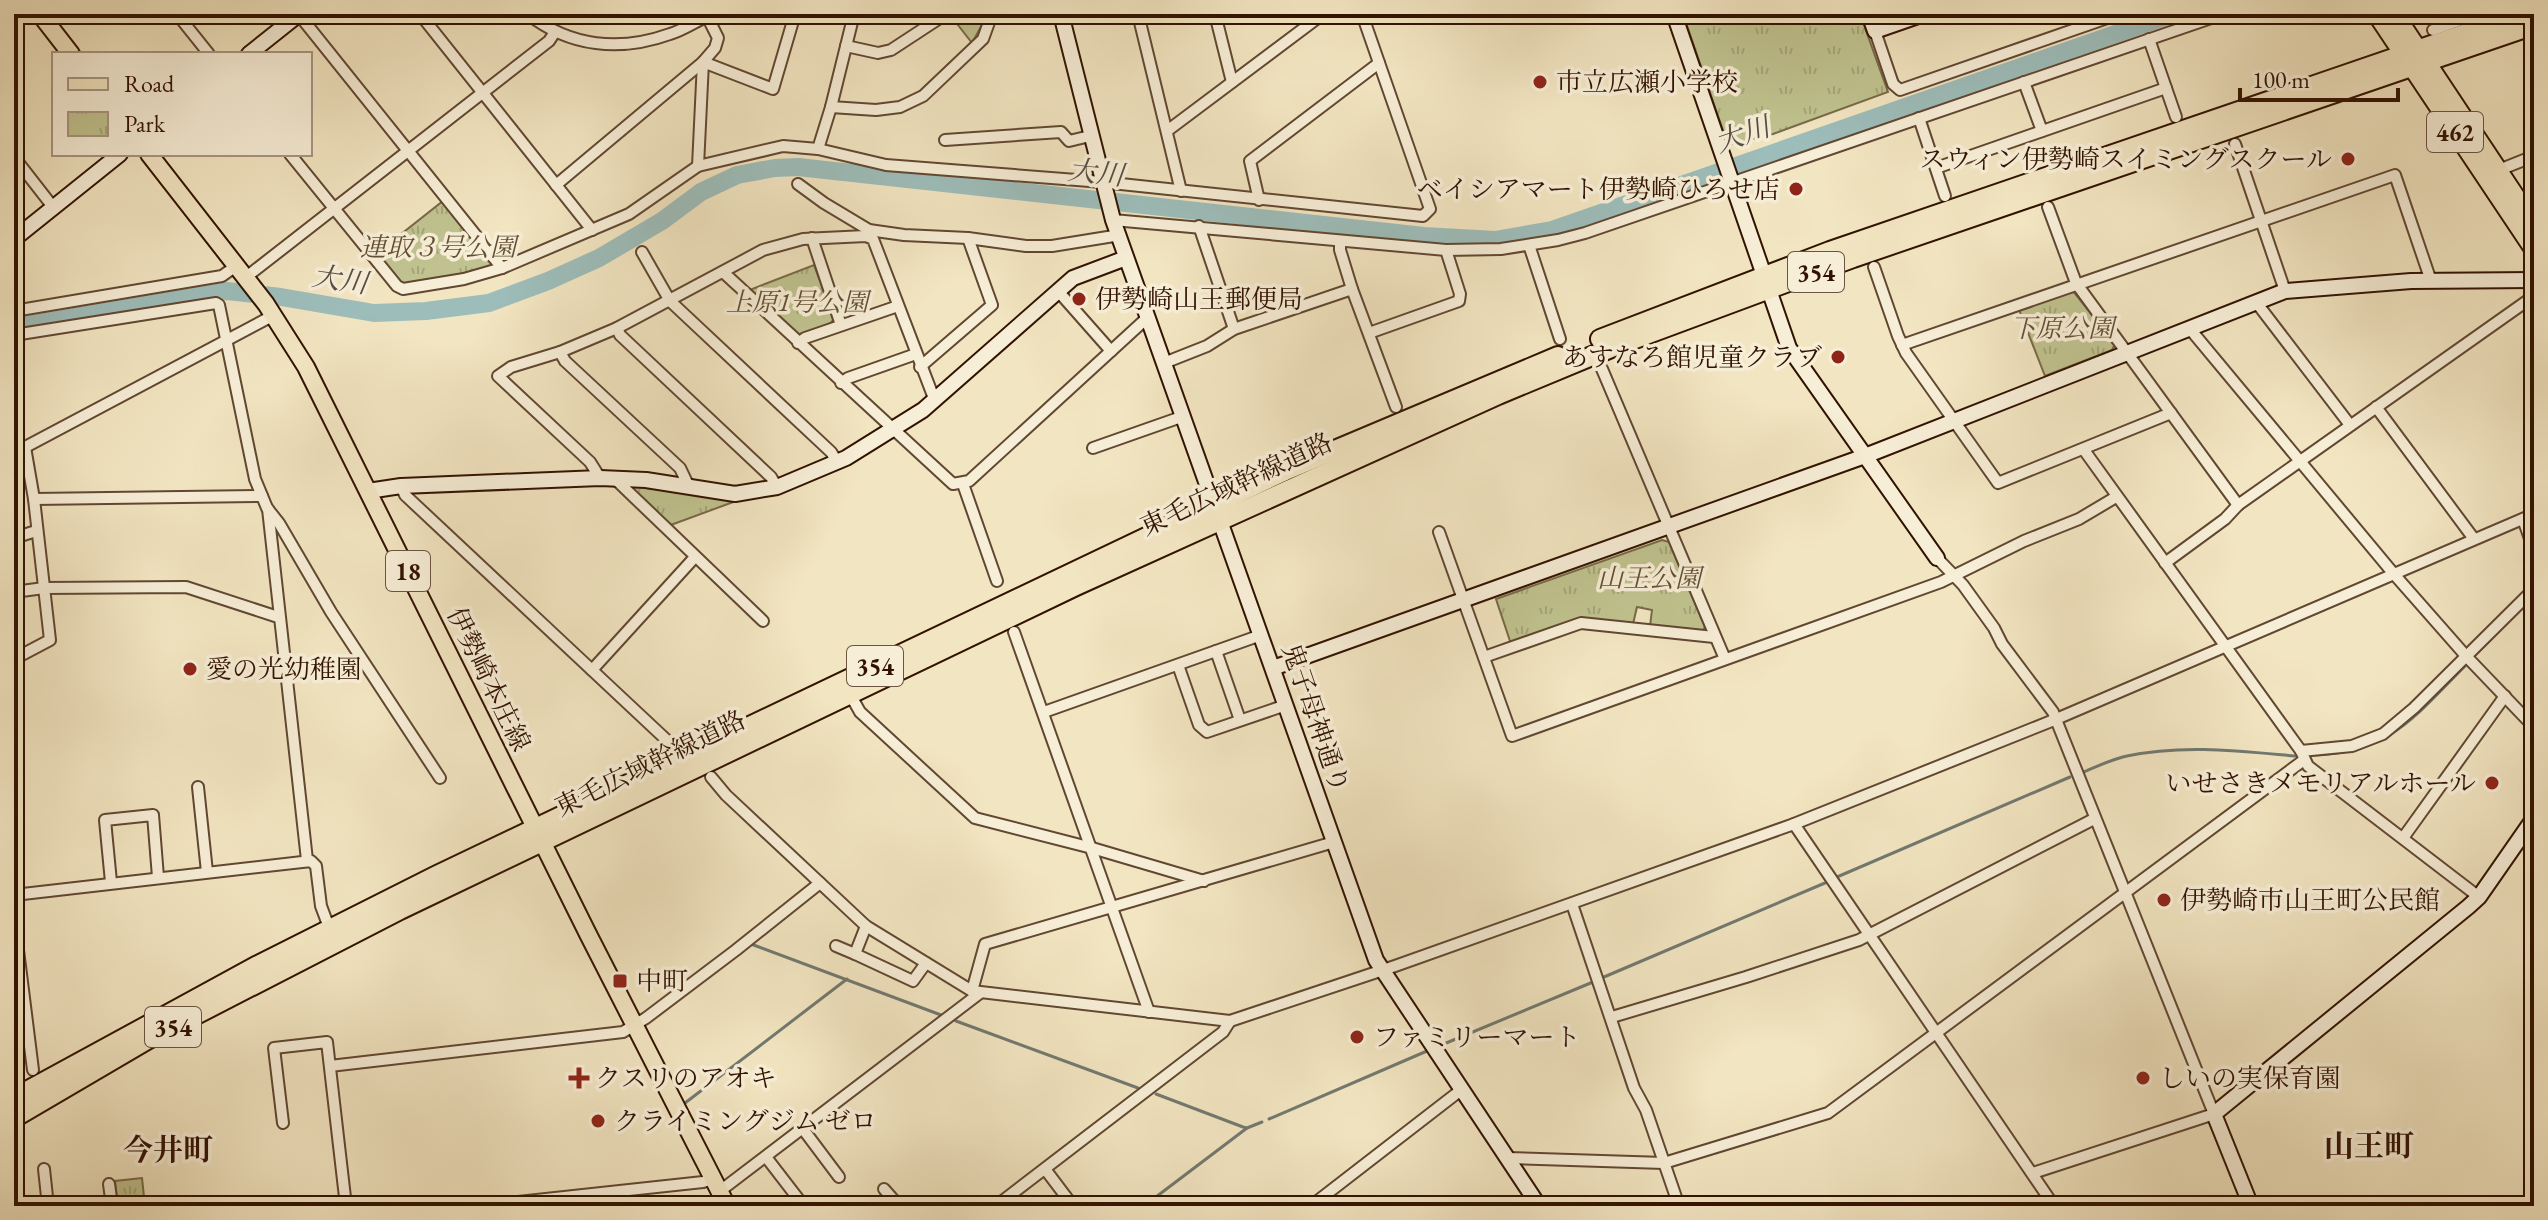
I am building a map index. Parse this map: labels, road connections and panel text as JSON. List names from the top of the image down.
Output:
{
  "streets": {
    "highway": ["462", "354", "東毛広域幹線道路"],
    "main road": ["18", "伊勢崎本庄線"],
    "street": ["鬼子母神通り"]
  },
  "crossings": [
    ["462", "東毛広域幹線道路"],
    ["東毛広域幹線道路", "伊勢崎本庄線"],
    ["東毛広域幹線道路", "鬼子母神通り"]
  ],
  "districts": ["山王町", "今井町"],
  "water": ["大川"],
  "parks": [
    "連取３号公園",
    "上原1号公園",
    "下原公園",
    "山王公園"
  ],
  "places": {
    "other": [
      "市立広瀬小学校",
      "スウィン伊勢崎スイミングスクール",
      "ベイシアマート伊勢崎ひろせ店",
      "伊勢崎山王郵便局",
      "あすなろ館児童クラブ",
      "愛の光幼稚園",
      "いせさきメモリアルホール",
      "伊勢崎市山王町公民館",
      "ファミリーマート",
      "しいの実保育園",
      "クライミングジム ゼロ"
    ],
    "transit": ["中町"],
    "health": ["クスリのアオキ"]
  },
  "legend": ["Road", "Park"],
  "scale_bar": "100 m"
}
